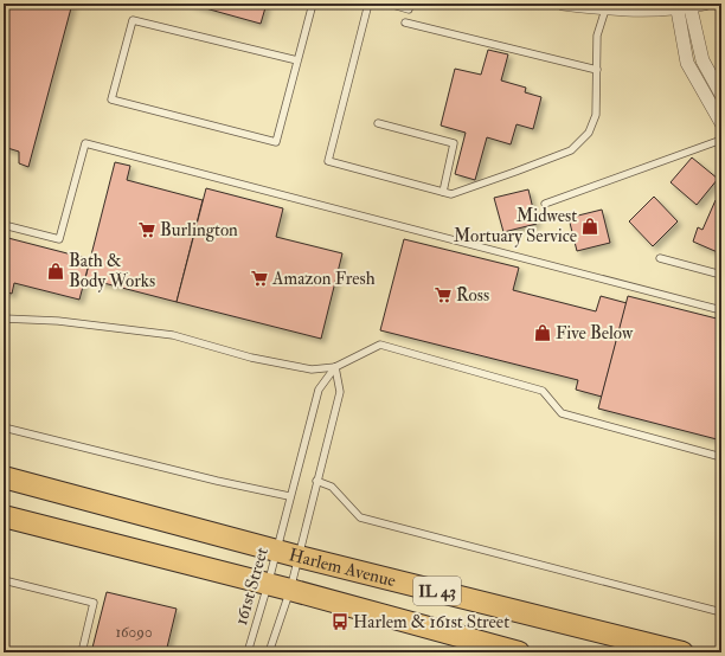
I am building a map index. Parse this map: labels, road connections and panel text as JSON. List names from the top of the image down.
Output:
{
  "streets": {
    "main road": ["Harlem Avenue", "IL 43"],
    "lane": ["161st Street"]
  },
  "crossings": [
    ["Harlem Avenue", "161st Street"]
  ],
  "places": {
    "shop": ["Midwest Mortuary Service", "Bath & Body Works", "Five Below"],
    "supermarket": ["Burlington", "Amazon Fresh", "Ross"],
    "bus stop": ["Harlem & 161st Street"]
  },
  "house_numbers": ["16090"]
}
